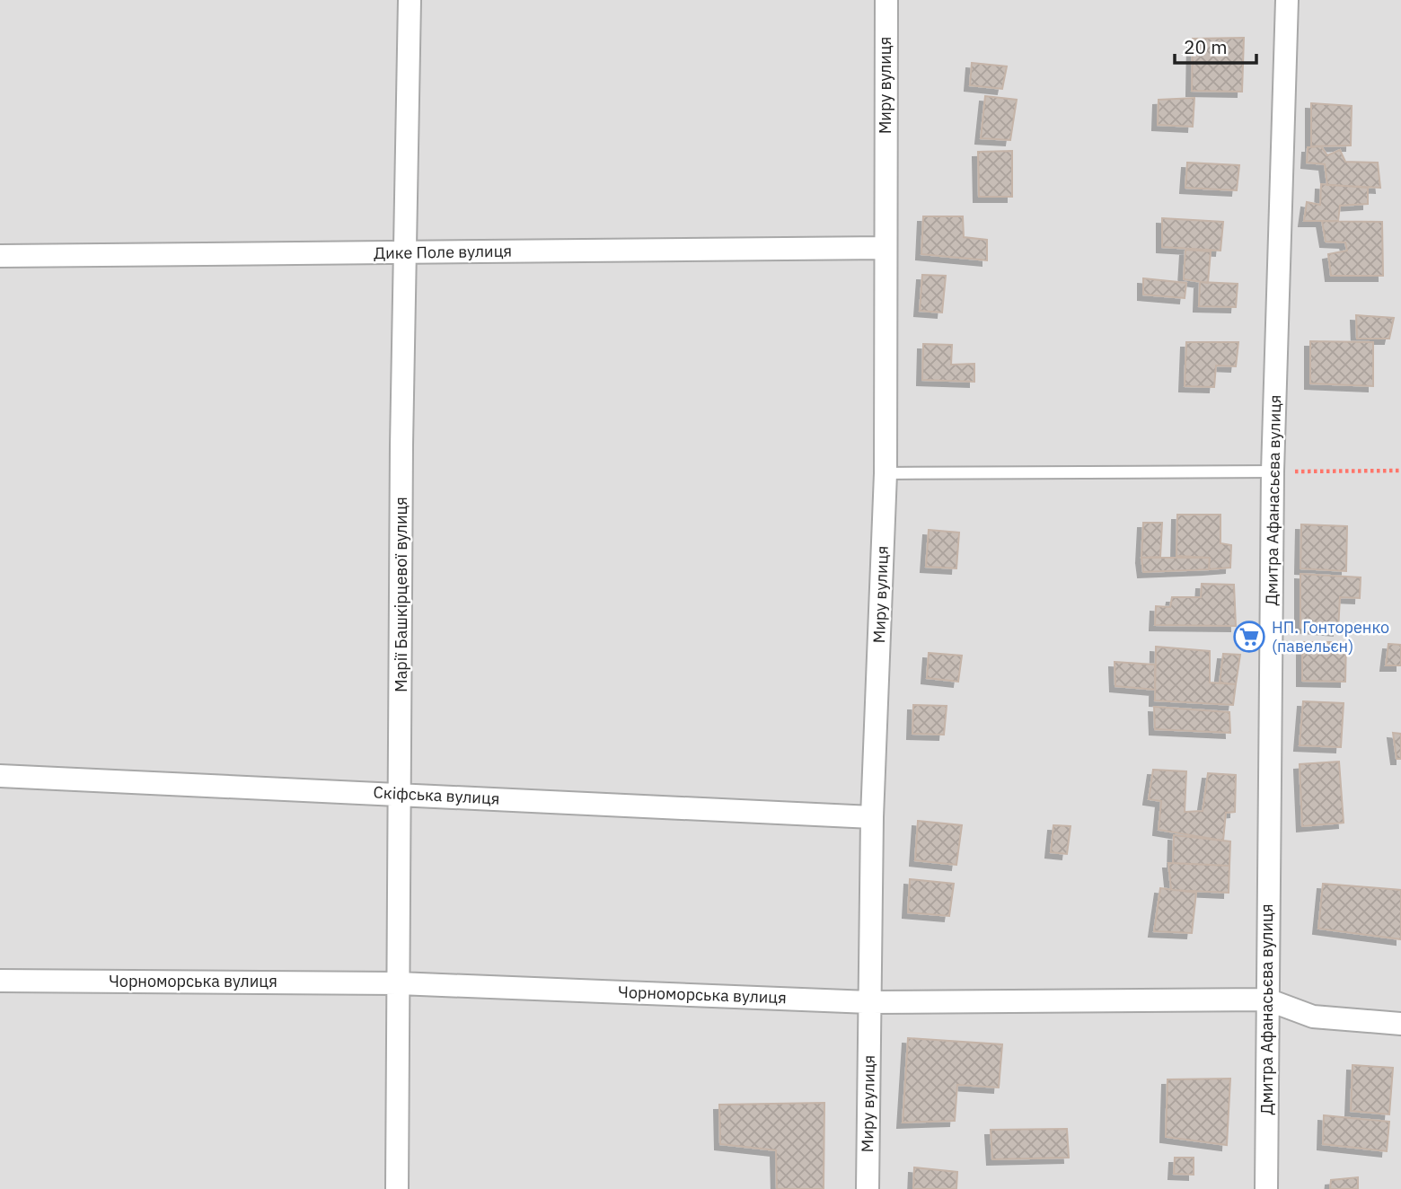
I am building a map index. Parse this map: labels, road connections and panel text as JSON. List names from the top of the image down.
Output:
{
  "streets": {
    "street": [
      "Миру вулиця",
      "Дике Поле вулиця",
      "Дмитра Афанасьєва вулиця",
      "Марії Башкірцевої вулиця",
      "Скіфська вулиця",
      "Чорноморська вулиця"
    ]
  },
  "crossings": [
    ["Миру вулиця", "Дике Поле вулиця"],
    ["Миру вулиця", "Скіфська вулиця"],
    ["Миру вулиця", "Чорноморська вулиця"],
    ["Дике Поле вулиця", "Марії Башкірцевої вулиця"],
    ["Дмитра Афанасьєва вулиця", "Чорноморська вулиця"],
    ["Марії Башкірцевої вулиця", "Скіфська вулиця"],
    ["Марії Башкірцевої вулиця", "Чорноморська вулиця"]
  ],
  "places": {
    "supermarket": ["НП. Гонторенко (павельєн)"]
  },
  "scale_bar": "20 m"
}
